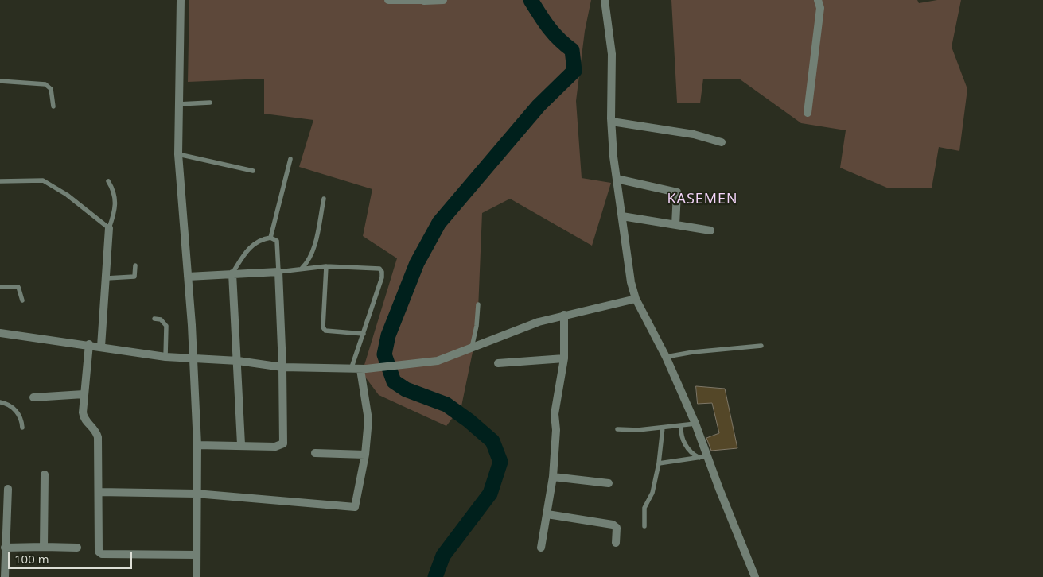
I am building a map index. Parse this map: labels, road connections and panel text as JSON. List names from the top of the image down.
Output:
{
  "districts": ["KASEMEN"],
  "scale_bar": "100 m"
}
